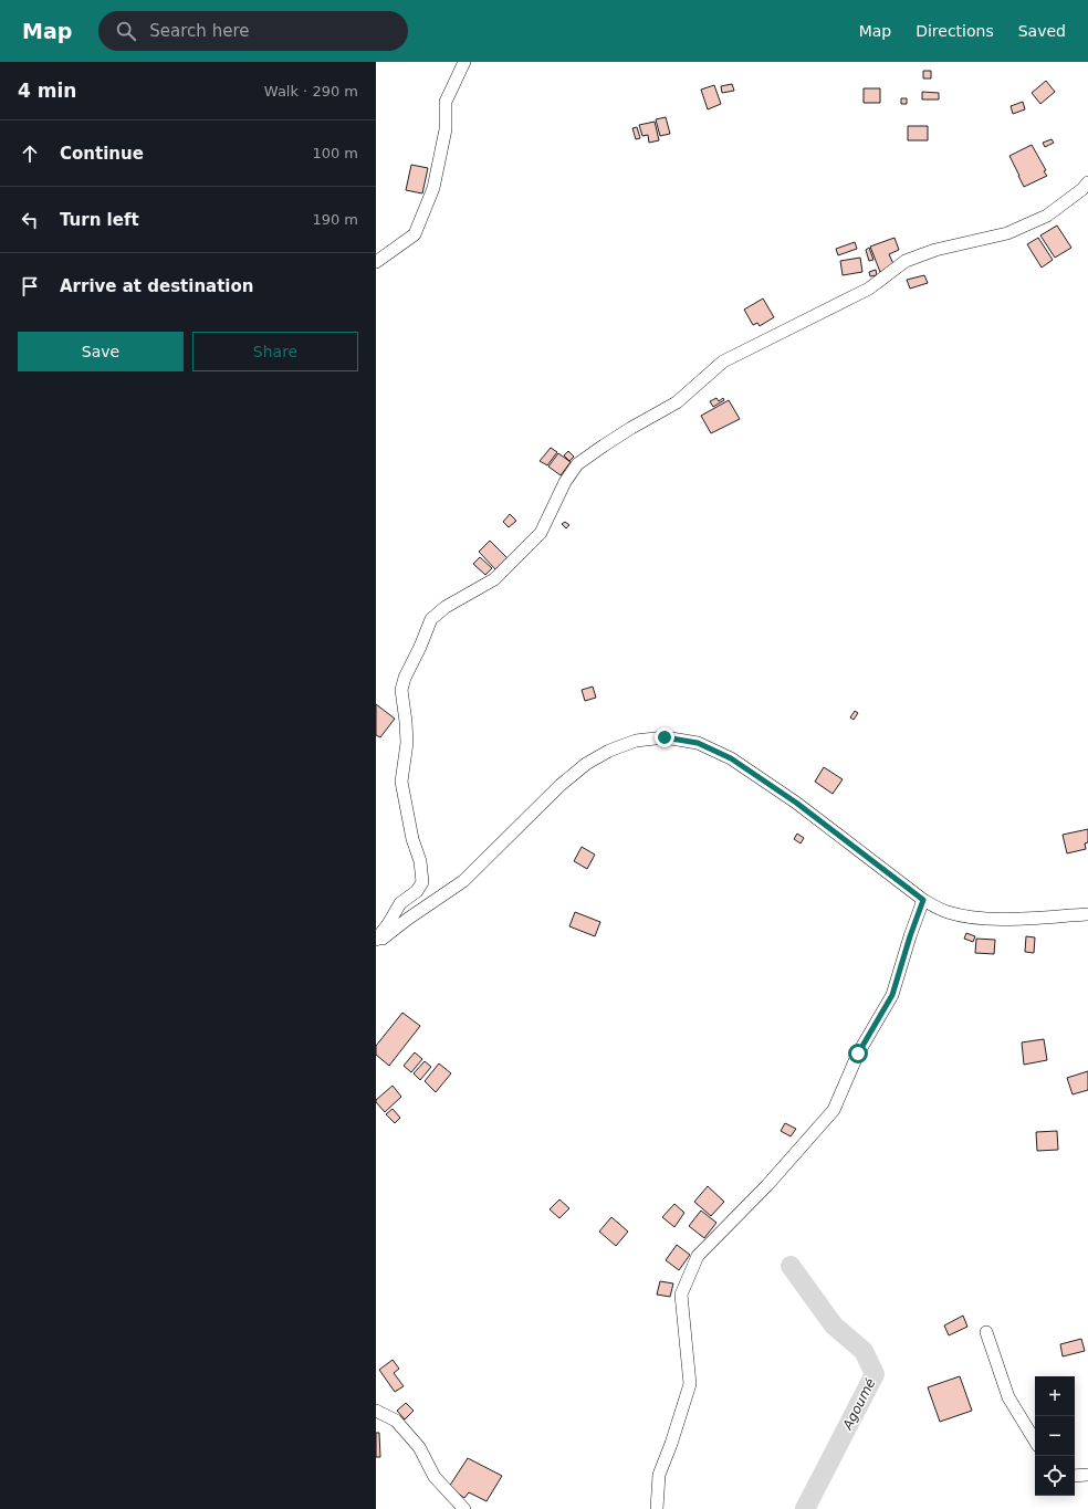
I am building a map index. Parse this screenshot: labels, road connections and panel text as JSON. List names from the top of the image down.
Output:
{
  "water": ["Agoumé"],
  "page": {
    "header": "Map",
    "search": "Search here",
    "nav": ["Map", "Directions", "Saved"],
    "heading": ["4 min", "Walk · 290 m"],
    "list": [
      ["Continue", "100 m"],
      ["Turn left", "190 m"],
      "Arrive at destination"
    ],
    "buttons": ["Save", "Share"],
    "map_buttons": ["+", "−"]
  }
}
